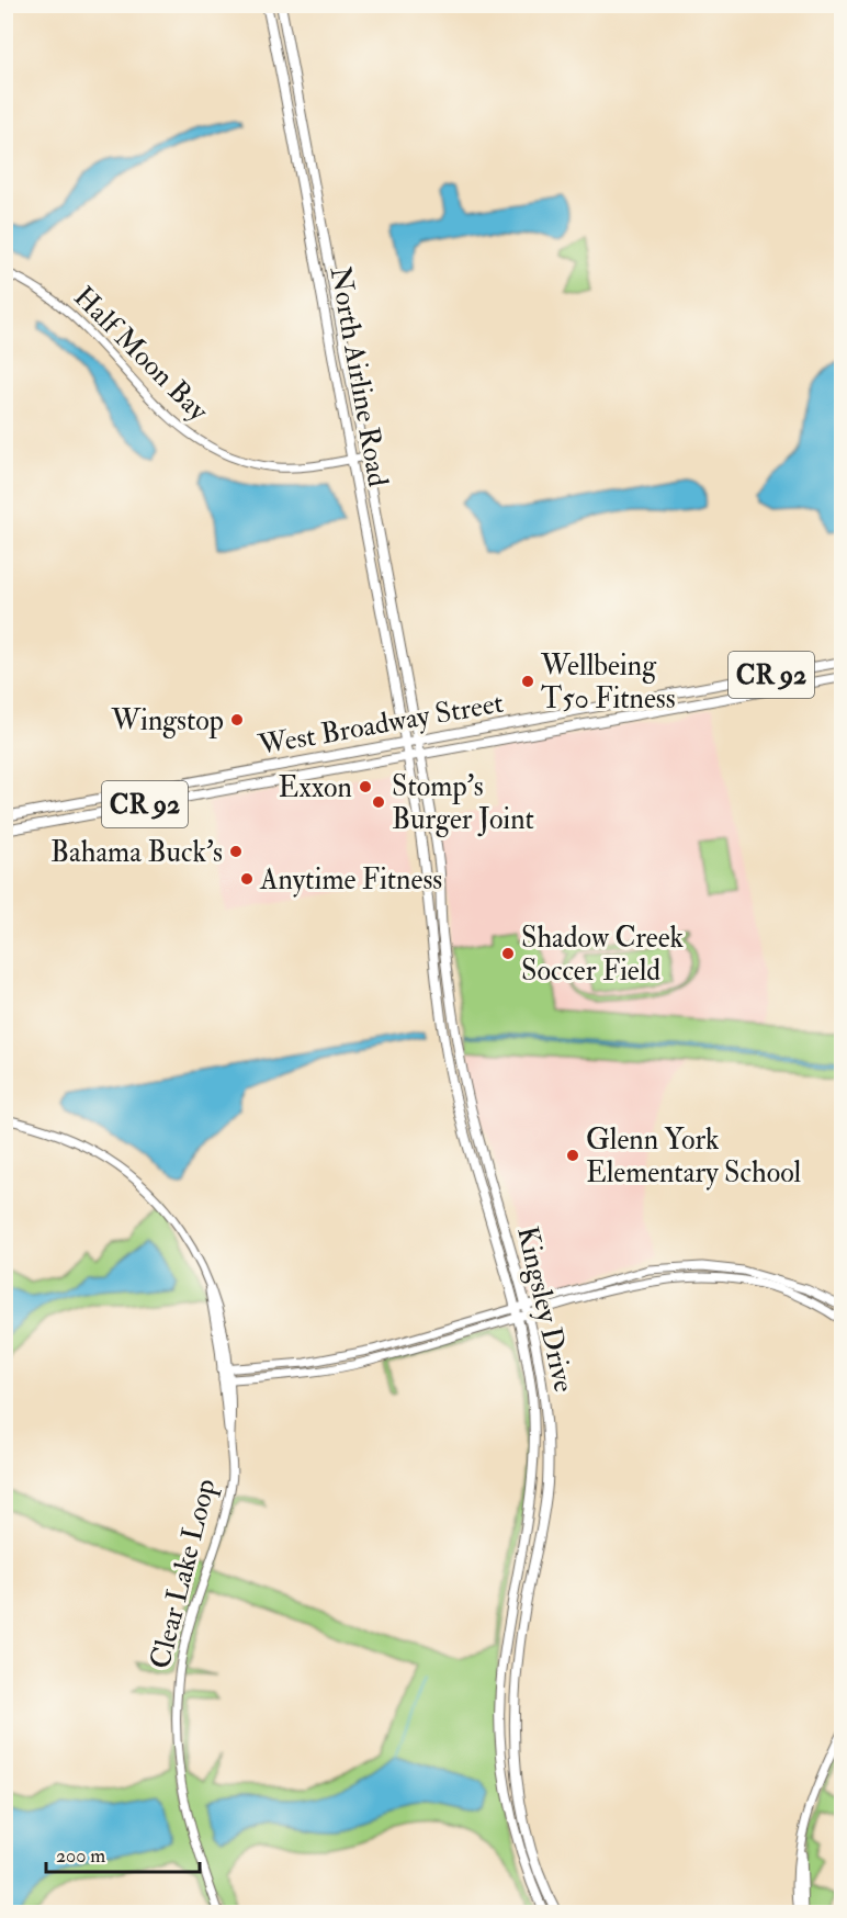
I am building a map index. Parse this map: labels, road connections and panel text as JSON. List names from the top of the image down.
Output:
{
  "streets": {
    "main road": [
      "North Airline Road",
      "CR 92",
      "West Broadway Street",
      "Kingsley Drive"
    ],
    "street": ["Half Moon Bay", "Clear Lake Loop"]
  },
  "crossings": [
    ["Half Moon Bay", "North Airline Road"],
    ["North Airline Road", "West Broadway Street"],
    ["North Airline Road", "Kingsley Drive"],
    ["West Broadway Street", "Kingsley Drive"]
  ],
  "places": [
    "Wellbeing T50 Fitness",
    "Wingstop",
    "Exxon",
    "Stomp's Burger Joint",
    "Bahama Buck's",
    "Anytime Fitness",
    "Shadow Creek Soccer Field",
    "Glenn York Elementary School"
  ],
  "scale_bar": "200 m"
}
